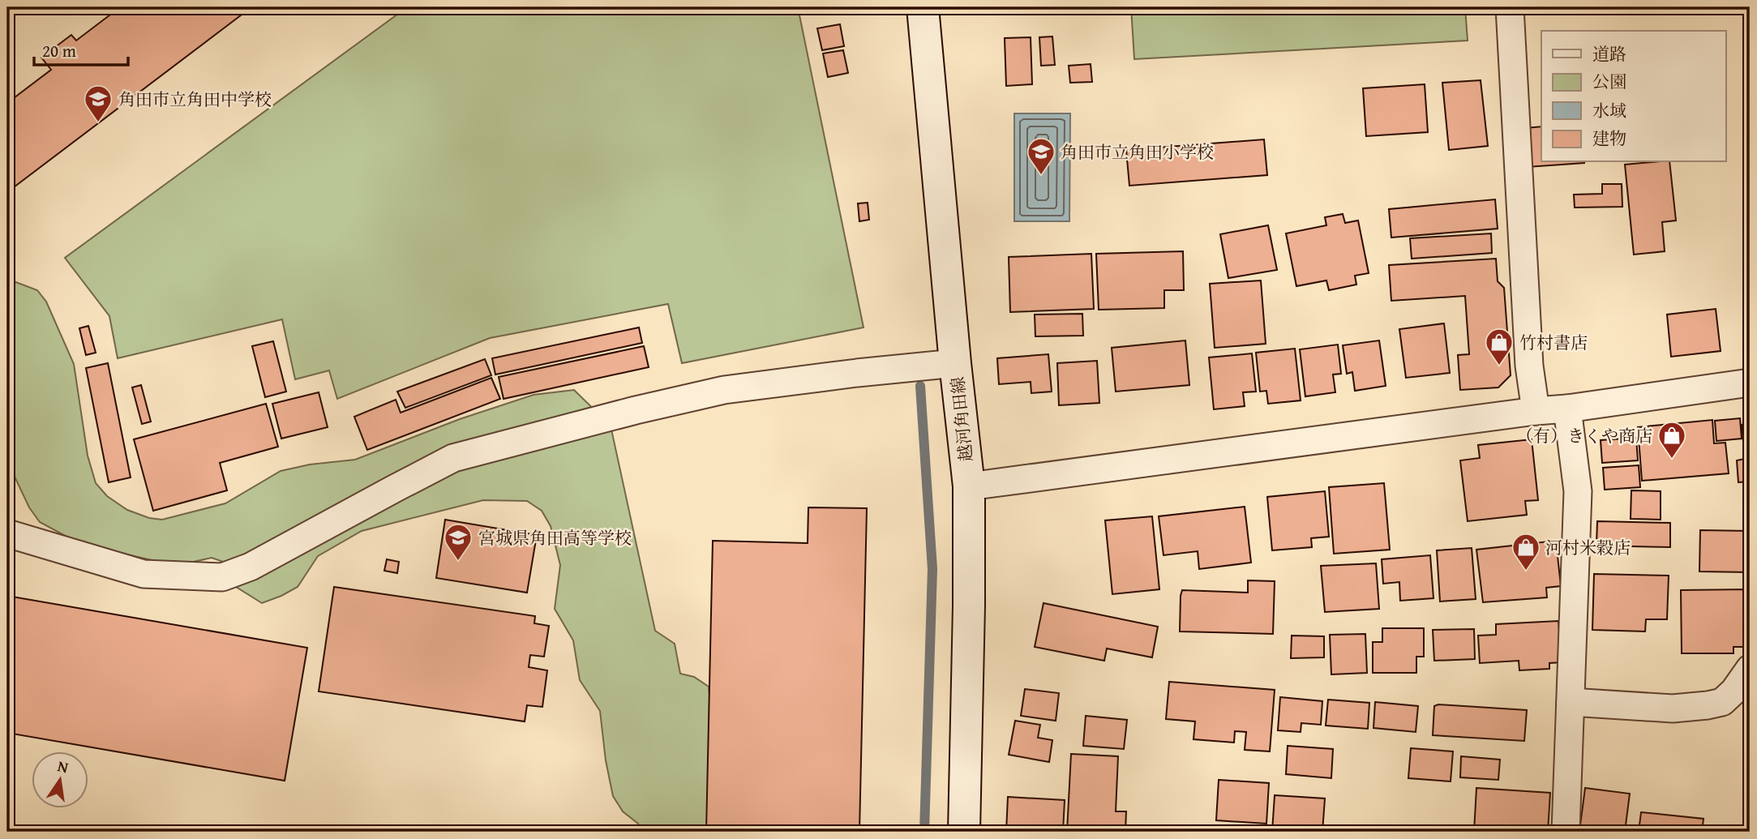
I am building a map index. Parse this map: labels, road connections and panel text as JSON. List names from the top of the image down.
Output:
{
  "streets": {
    "main road": ["越河角田線"]
  },
  "places": {
    "school or university": ["角田市立角田中学校", "角田市立角田小学校", "宮城県角田高等学校"],
    "shop": ["竹村書店", "（有）きくや商店", "河村米穀店"]
  },
  "legend": [
    "道路",
    "公園",
    "水域",
    "建物"
  ],
  "scale_bar": "20 m",
  "north": "top"
}
